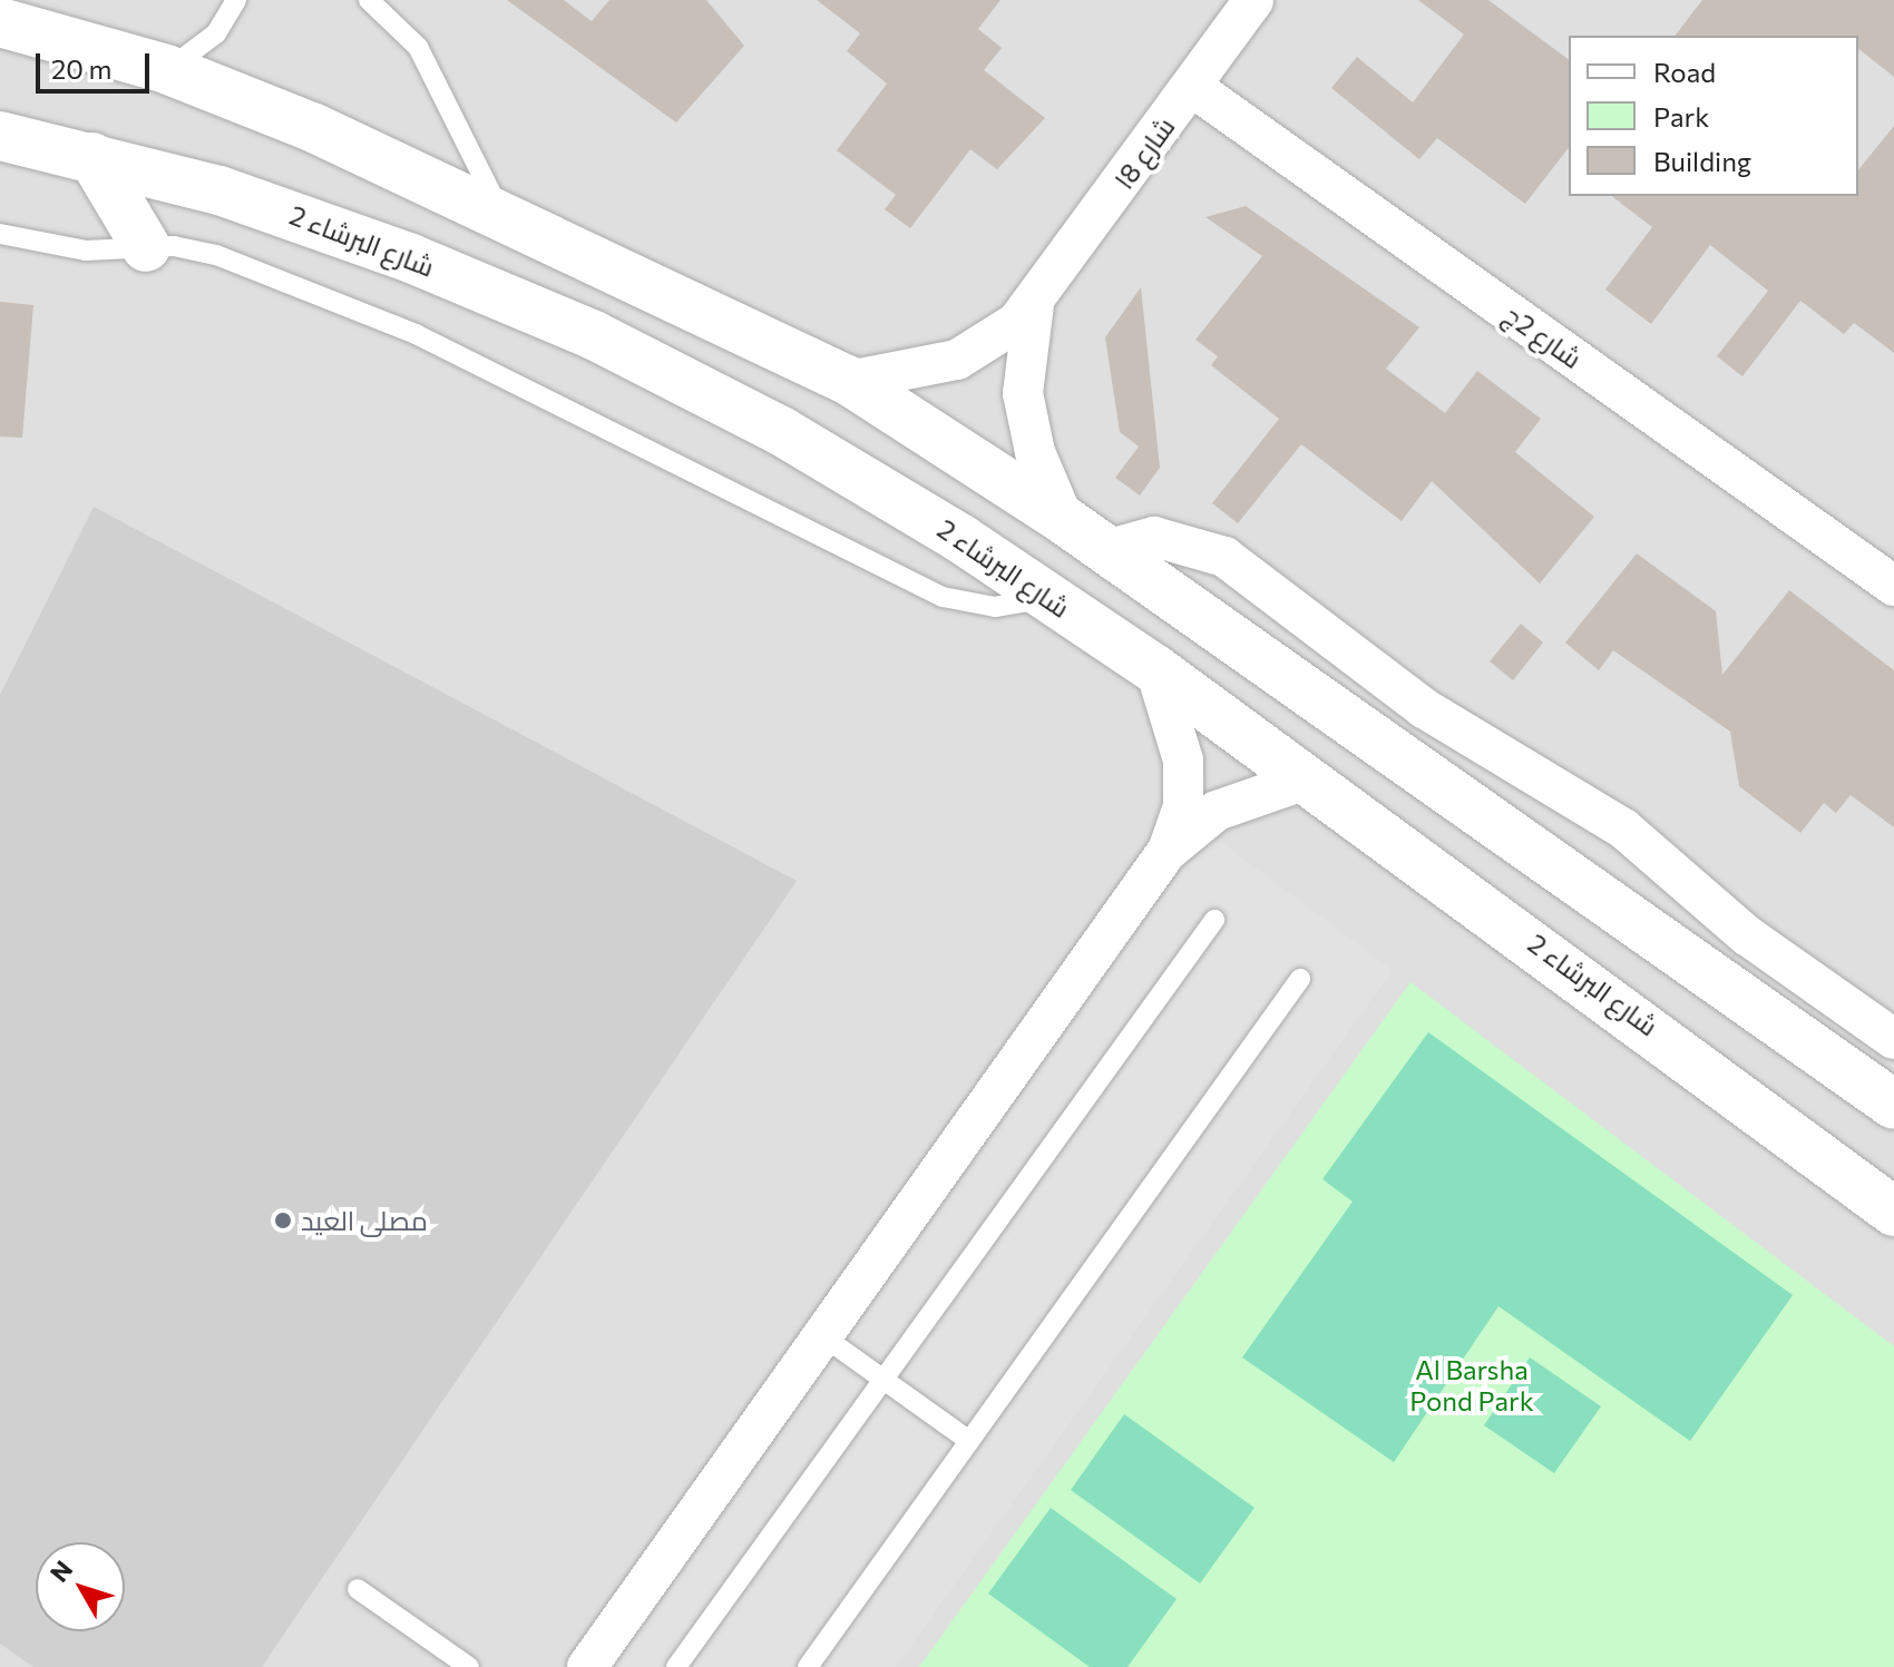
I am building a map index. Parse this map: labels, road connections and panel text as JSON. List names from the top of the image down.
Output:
{
  "streets": {
    "street": ["شارع 8ا", "شارع البرشاء 2", "شارع 2ج"]
  },
  "crossings": [
    ["شارع 8ا", "شارع 2ج"]
  ],
  "parks": ["Al Barsha Pond Park"],
  "places": ["مصلى العيد"],
  "legend": ["Road", "Park", "Building"],
  "scale_bar": "20 m",
  "north": "top left"
}
